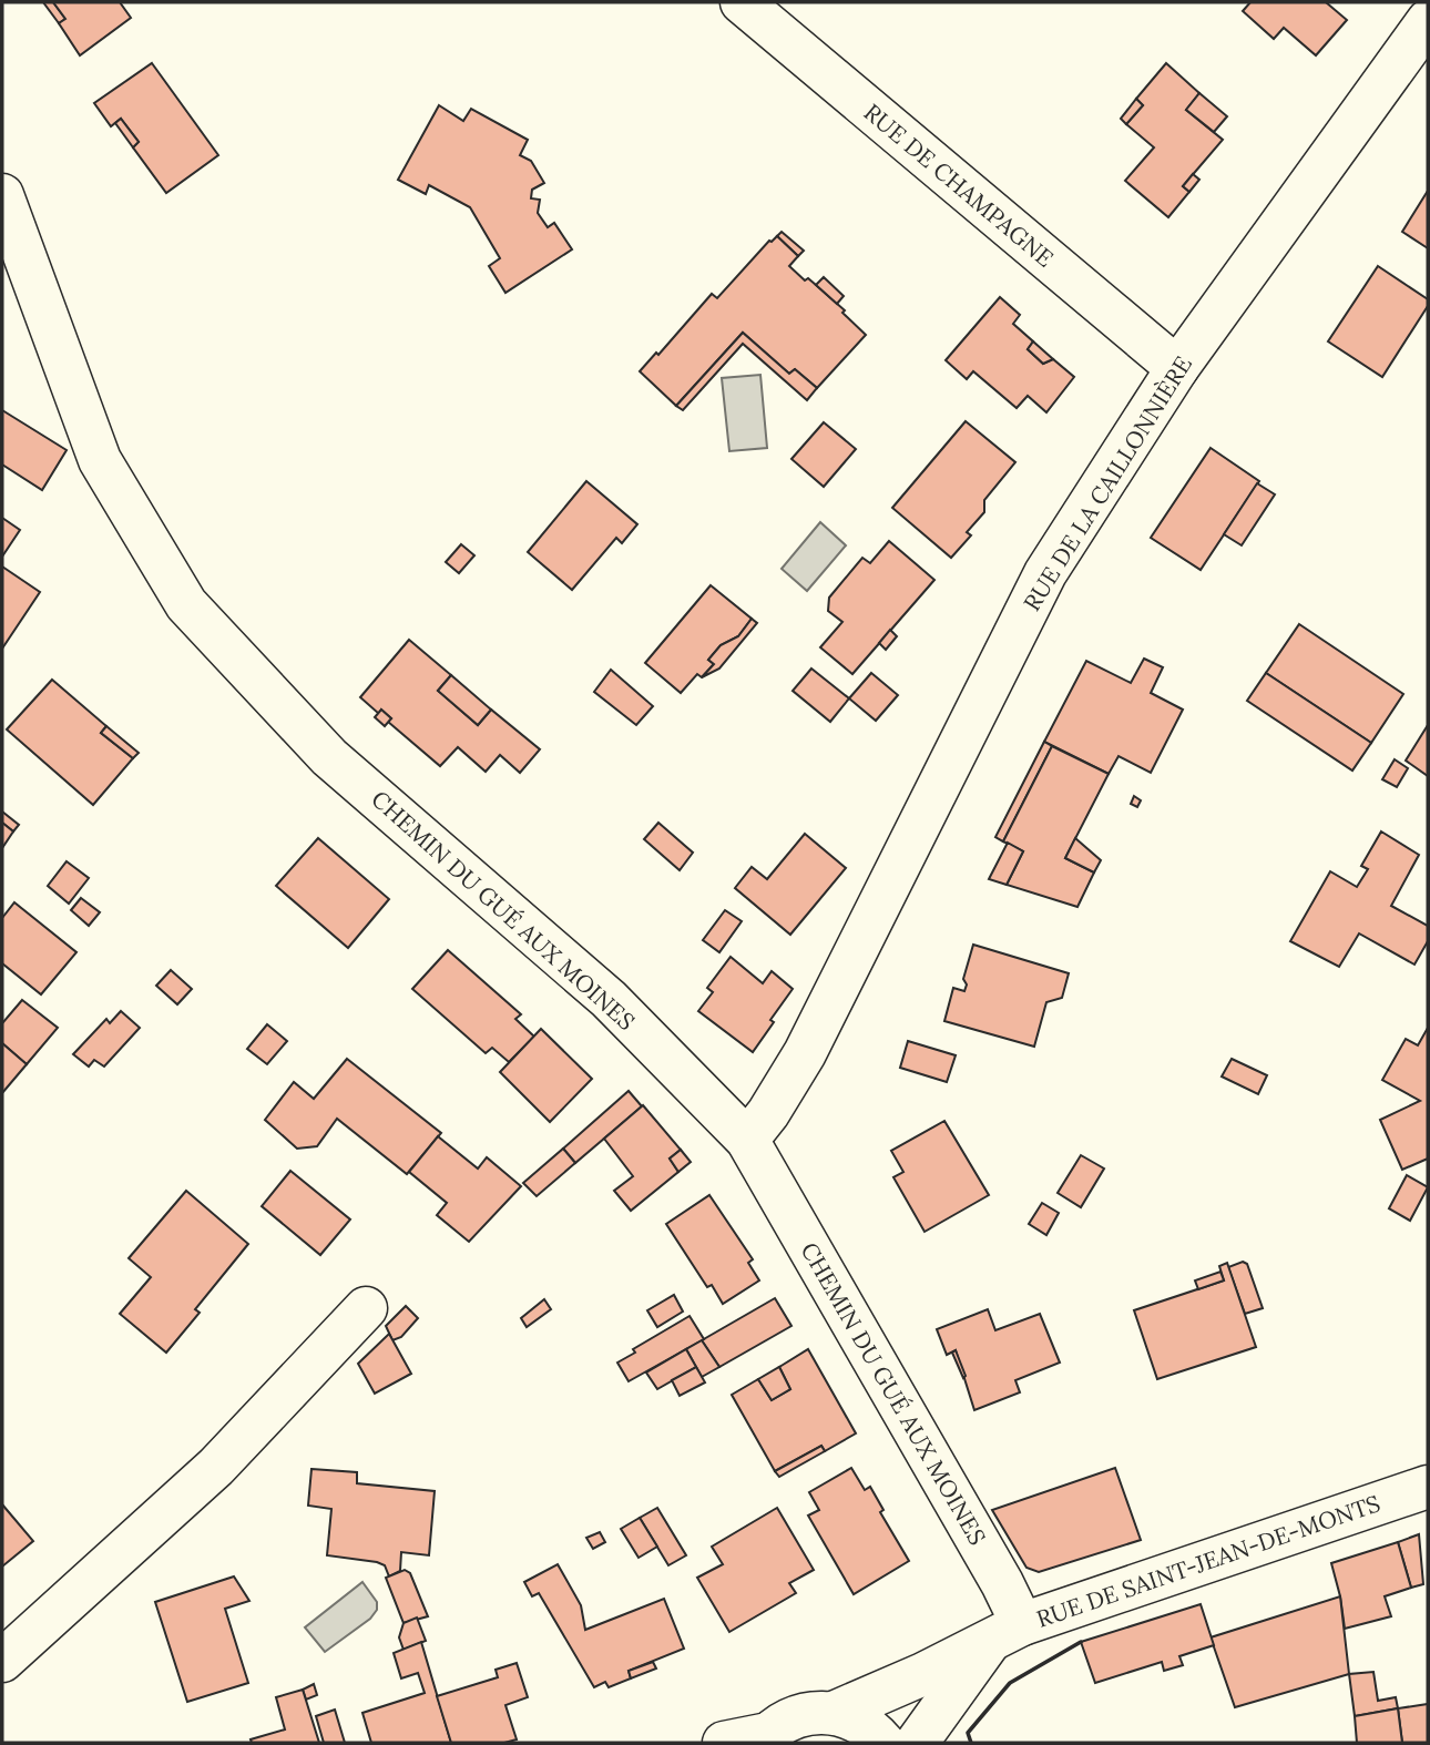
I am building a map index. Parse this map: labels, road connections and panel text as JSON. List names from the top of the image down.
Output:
{
  "streets": {
    "street": [
      "RUE DE CHAMPAGNE",
      "RUE DE LA CAILLONNIÈRE",
      "CHEMIN DU GUÉ AUX MOINES",
      "RUE DE SAINT-JEAN-DE-MONTS"
    ]
  },
  "crossings": [
    ["RUE DE CHAMPAGNE", "RUE DE LA CAILLONNIÈRE"],
    ["RUE DE LA CAILLONNIÈRE", "CHEMIN DU GUÉ AUX MOINES"],
    ["CHEMIN DU GUÉ AUX MOINES", "RUE DE SAINT-JEAN-DE-MONTS"]
  ]
}
